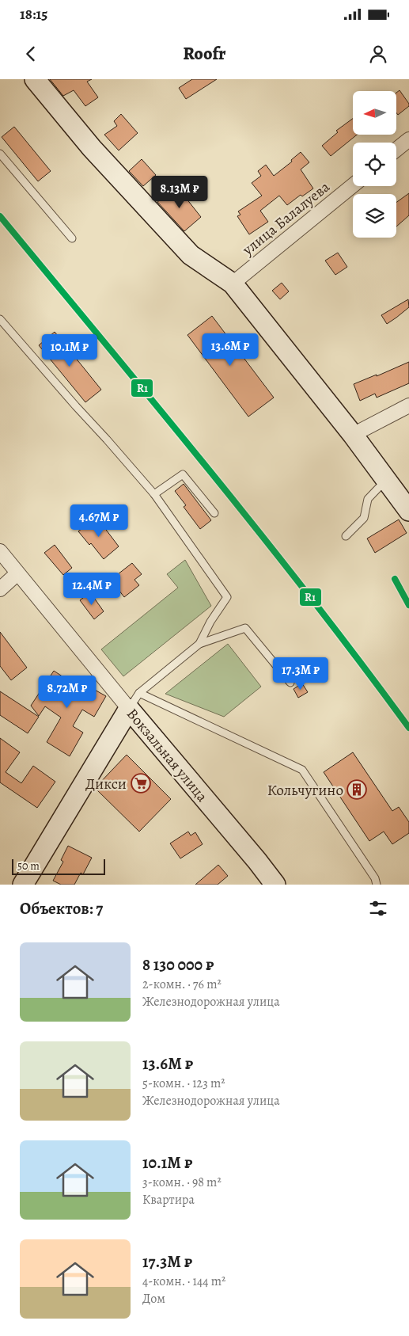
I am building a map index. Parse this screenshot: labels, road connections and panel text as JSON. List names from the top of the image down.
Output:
{
  "streets": {
    "street": ["улица Балалуева", "Вокзальная улица"]
  },
  "places": {
    "supermarket": ["Дикси"],
    "building": ["Кольчугино"]
  },
  "lines": ["transit line R1"],
  "scale_bar": "50 m",
  "north": "left",
  "page": {
    "status": "18:15",
    "header": "Roofr",
    "price": [
      "8.13M ₽",
      "13.6M ₽",
      "10.1M ₽",
      "4.67M ₽",
      "12.4M ₽",
      "17.3M ₽",
      "8.72M ₽"
    ],
    "scale": "50 m",
    "heading": "Объектов: 7",
    "list": [
      {
        "name": "8 130 000 ₽",
        "note": "2-комн. · 76 m² · Железнодорожная улица"
      },
      {
        "name": "13.6M ₽",
        "note": "5-комн. · 123 m² · Железнодорожная улица"
      },
      {
        "name": "10.1M ₽",
        "note": "3-комн. · 98 m² · Квартира"
      },
      {
        "name": "17.3M ₽",
        "note": "4-комн. · 144 m² · Дом"
      }
    ]
  }
}
